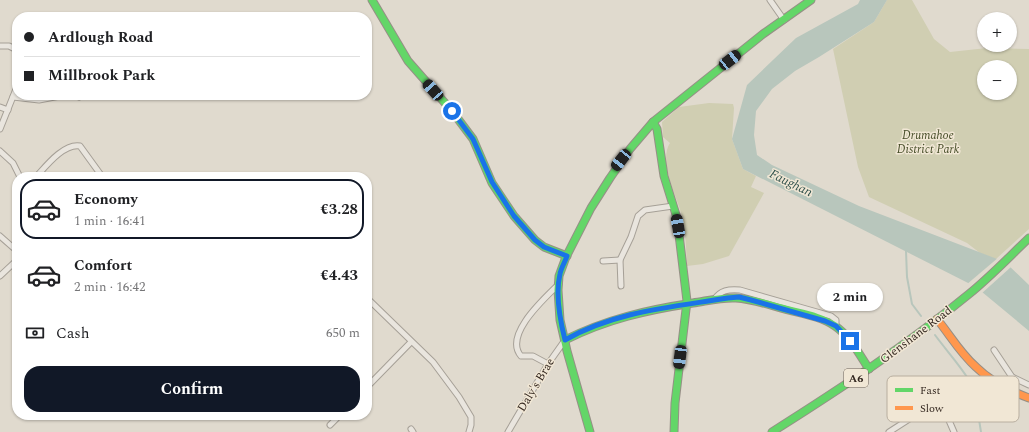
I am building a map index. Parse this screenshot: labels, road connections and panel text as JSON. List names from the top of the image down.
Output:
{
  "streets": {
    "main road": ["Glenshane Road", "A6"],
    "street": ["Daly's Brae"]
  },
  "water": ["Faughan"],
  "parks": ["Drumahoe District Park"],
  "legend": ["Fast", "Slow"],
  "page": {
    "map_buttons": ["+", "−"],
    "banner": ["Ardlough Road", "Millbrook Park"],
    "list": [
      {
        "name": "Economy",
        "note": "1 min · 16:41",
        "value": "€3.28"
      },
      {
        "name": "Comfort",
        "note": "2 min · 16:42",
        "value": "€4.43"
      }
    ],
    "bubble": "2 min",
    "pay": ["Cash", "650 m"],
    "buttons": "Confirm"
  }
}
